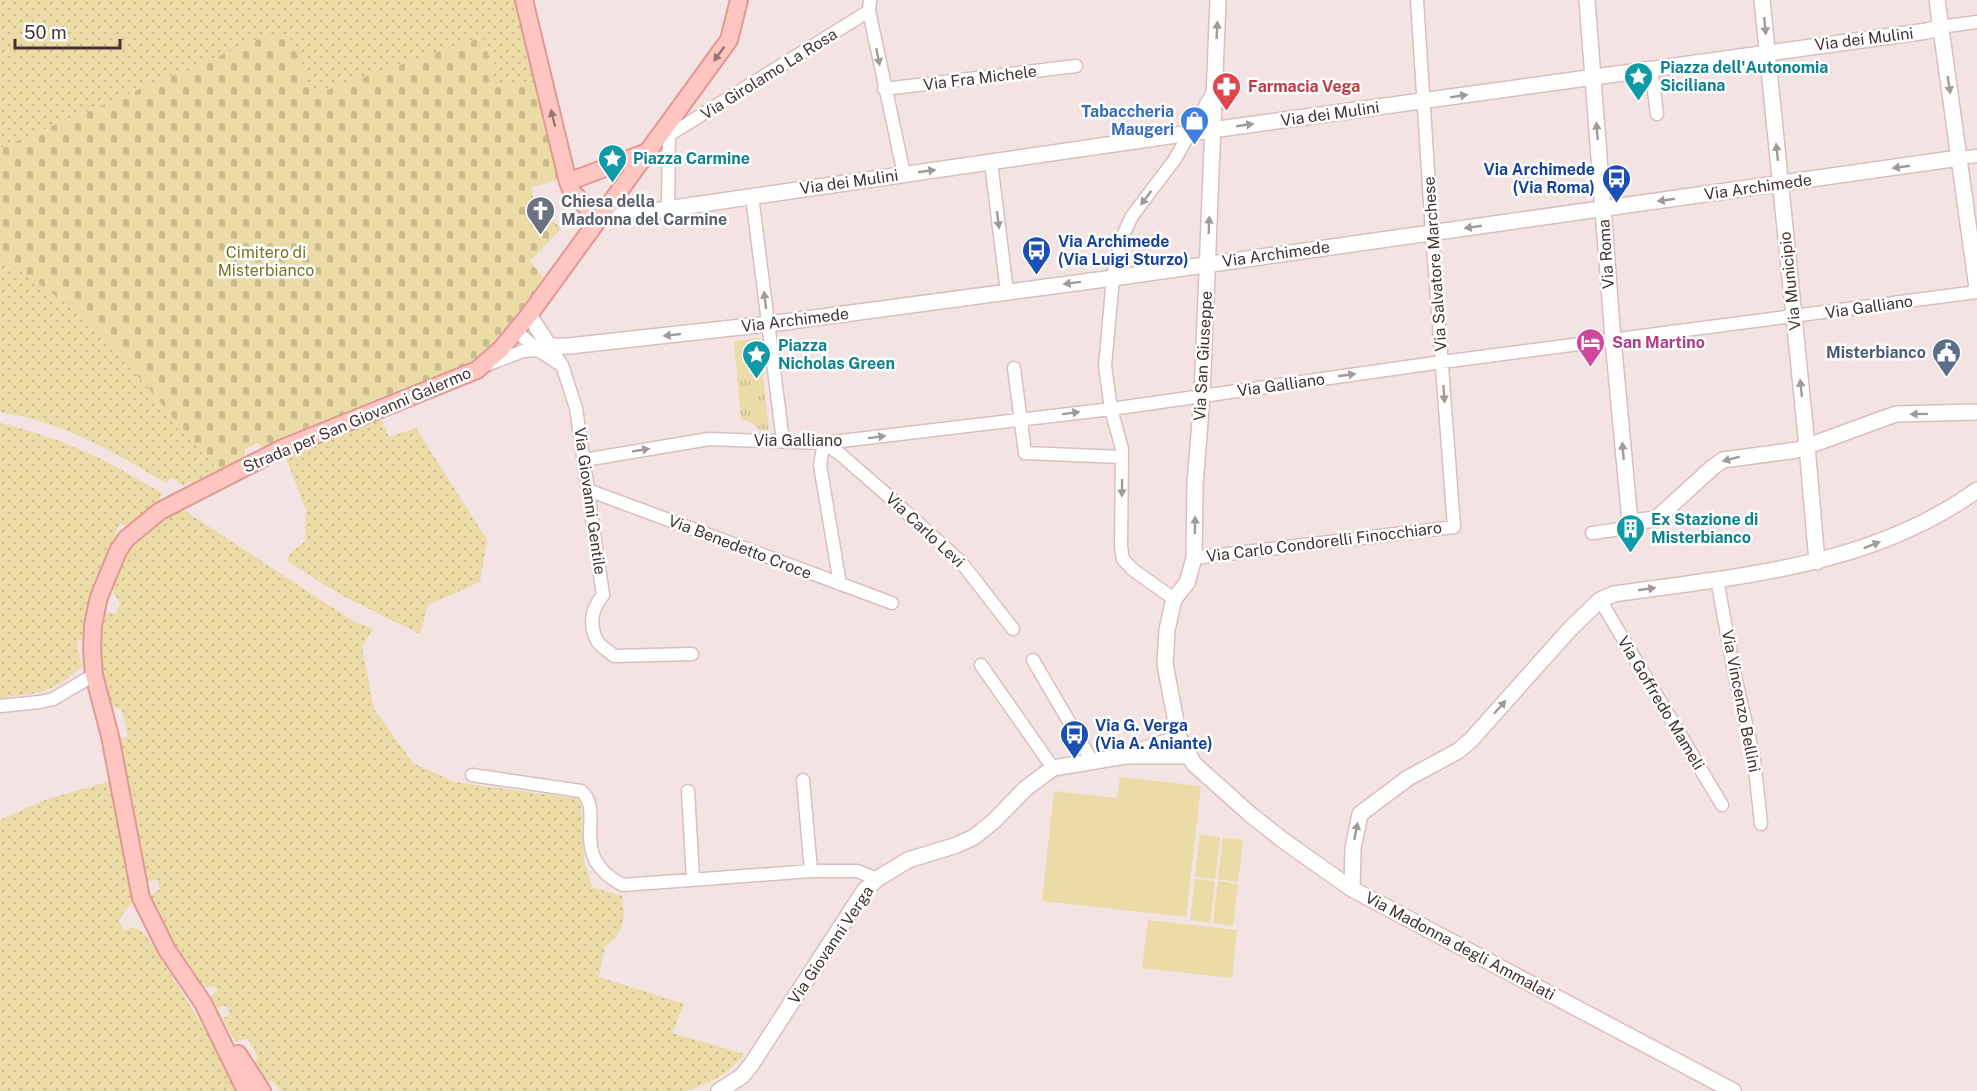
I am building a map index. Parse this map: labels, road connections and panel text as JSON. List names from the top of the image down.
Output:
{
  "streets": {
    "main road": ["Strada per San Giovanni Galermo"],
    "street": [
      "Via dei Mulini",
      "Via Girolamo La Rosa",
      "Via Fra Michele",
      "Via Archimede",
      "Via Roma",
      "Via Salvatore Marchese",
      "Via Municipio",
      "Via Galliano",
      "Via San Giuseppe",
      "Via Giovanni Gentile",
      "Via Carlo Levi",
      "Via Carlo Condorelli Finocchiaro",
      "Via Benedetto Croce",
      "Via Vincenzo Bellini",
      "Via Goffredo Mameli",
      "Via Giovanni Verga",
      "Via Madonna degli Ammalati"
    ]
  },
  "crossings": [
    ["Via dei Mulini", "Via Roma"],
    ["Via dei Mulini", "Via Salvatore Marchese"],
    ["Via dei Mulini", "Via Municipio"],
    ["Via dei Mulini", "Via San Giuseppe"],
    ["Via dei Mulini", "Strada per San Giovanni Galermo"],
    ["Via Girolamo La Rosa", "Strada per San Giovanni Galermo"],
    ["Via Archimede", "Via Roma"],
    ["Via Archimede", "Via Salvatore Marchese"],
    ["Via Archimede", "Via Municipio"],
    ["Via Archimede", "Via San Giuseppe"],
    ["Via Archimede", "Via Giovanni Gentile"],
    ["Via Roma", "Via Galliano"],
    ["Via Salvatore Marchese", "Via Galliano"],
    ["Via Salvatore Marchese", "Via Carlo Condorelli Finocchiaro"],
    ["Via Municipio", "Via Galliano"],
    ["Via Municipio", "Via Madonna degli Ammalati"],
    ["Via Galliano", "Via San Giuseppe"],
    ["Via Galliano", "Via Giovanni Gentile"],
    ["Via Galliano", "Via Carlo Levi"],
    ["Via San Giuseppe", "Via Carlo Condorelli Finocchiaro"],
    ["Strada per San Giovanni Galermo", "Via Giovanni Gentile"],
    ["Via Giovanni Gentile", "Via Benedetto Croce"],
    ["Via Vincenzo Bellini", "Via Madonna degli Ammalati"],
    ["Via Goffredo Mameli", "Via Madonna degli Ammalati"]
  ],
  "one_way": [
    "Via Archimede",
    "Via Roma",
    "Via Galliano",
    "Via San Giuseppe",
    "Via Madonna degli Ammalati"
  ],
  "parks": ["Cimitero di Misterbianco"],
  "places": {
    "place": ["Piazza dell'Autonomia Siciliana", "Piazza Carmine", "Piazza Nicholas Green"],
    "pharmacy": ["Farmacia Vega"],
    "shop": ["Tabaccheria Maugeri"],
    "bus stop": ["Via Archimede (Via Roma)", "Via Archimede (Via Luigi Sturzo)", "Via G. Verga (Via A. Aniante)"],
    "church": ["Chiesa della Madonna del Carmine"],
    "hotel": ["San Martino"],
    "public building": ["Misterbianco"],
    "building": ["Ex Stazione di Misterbianco"]
  },
  "scale_bar": "50 m"
}
